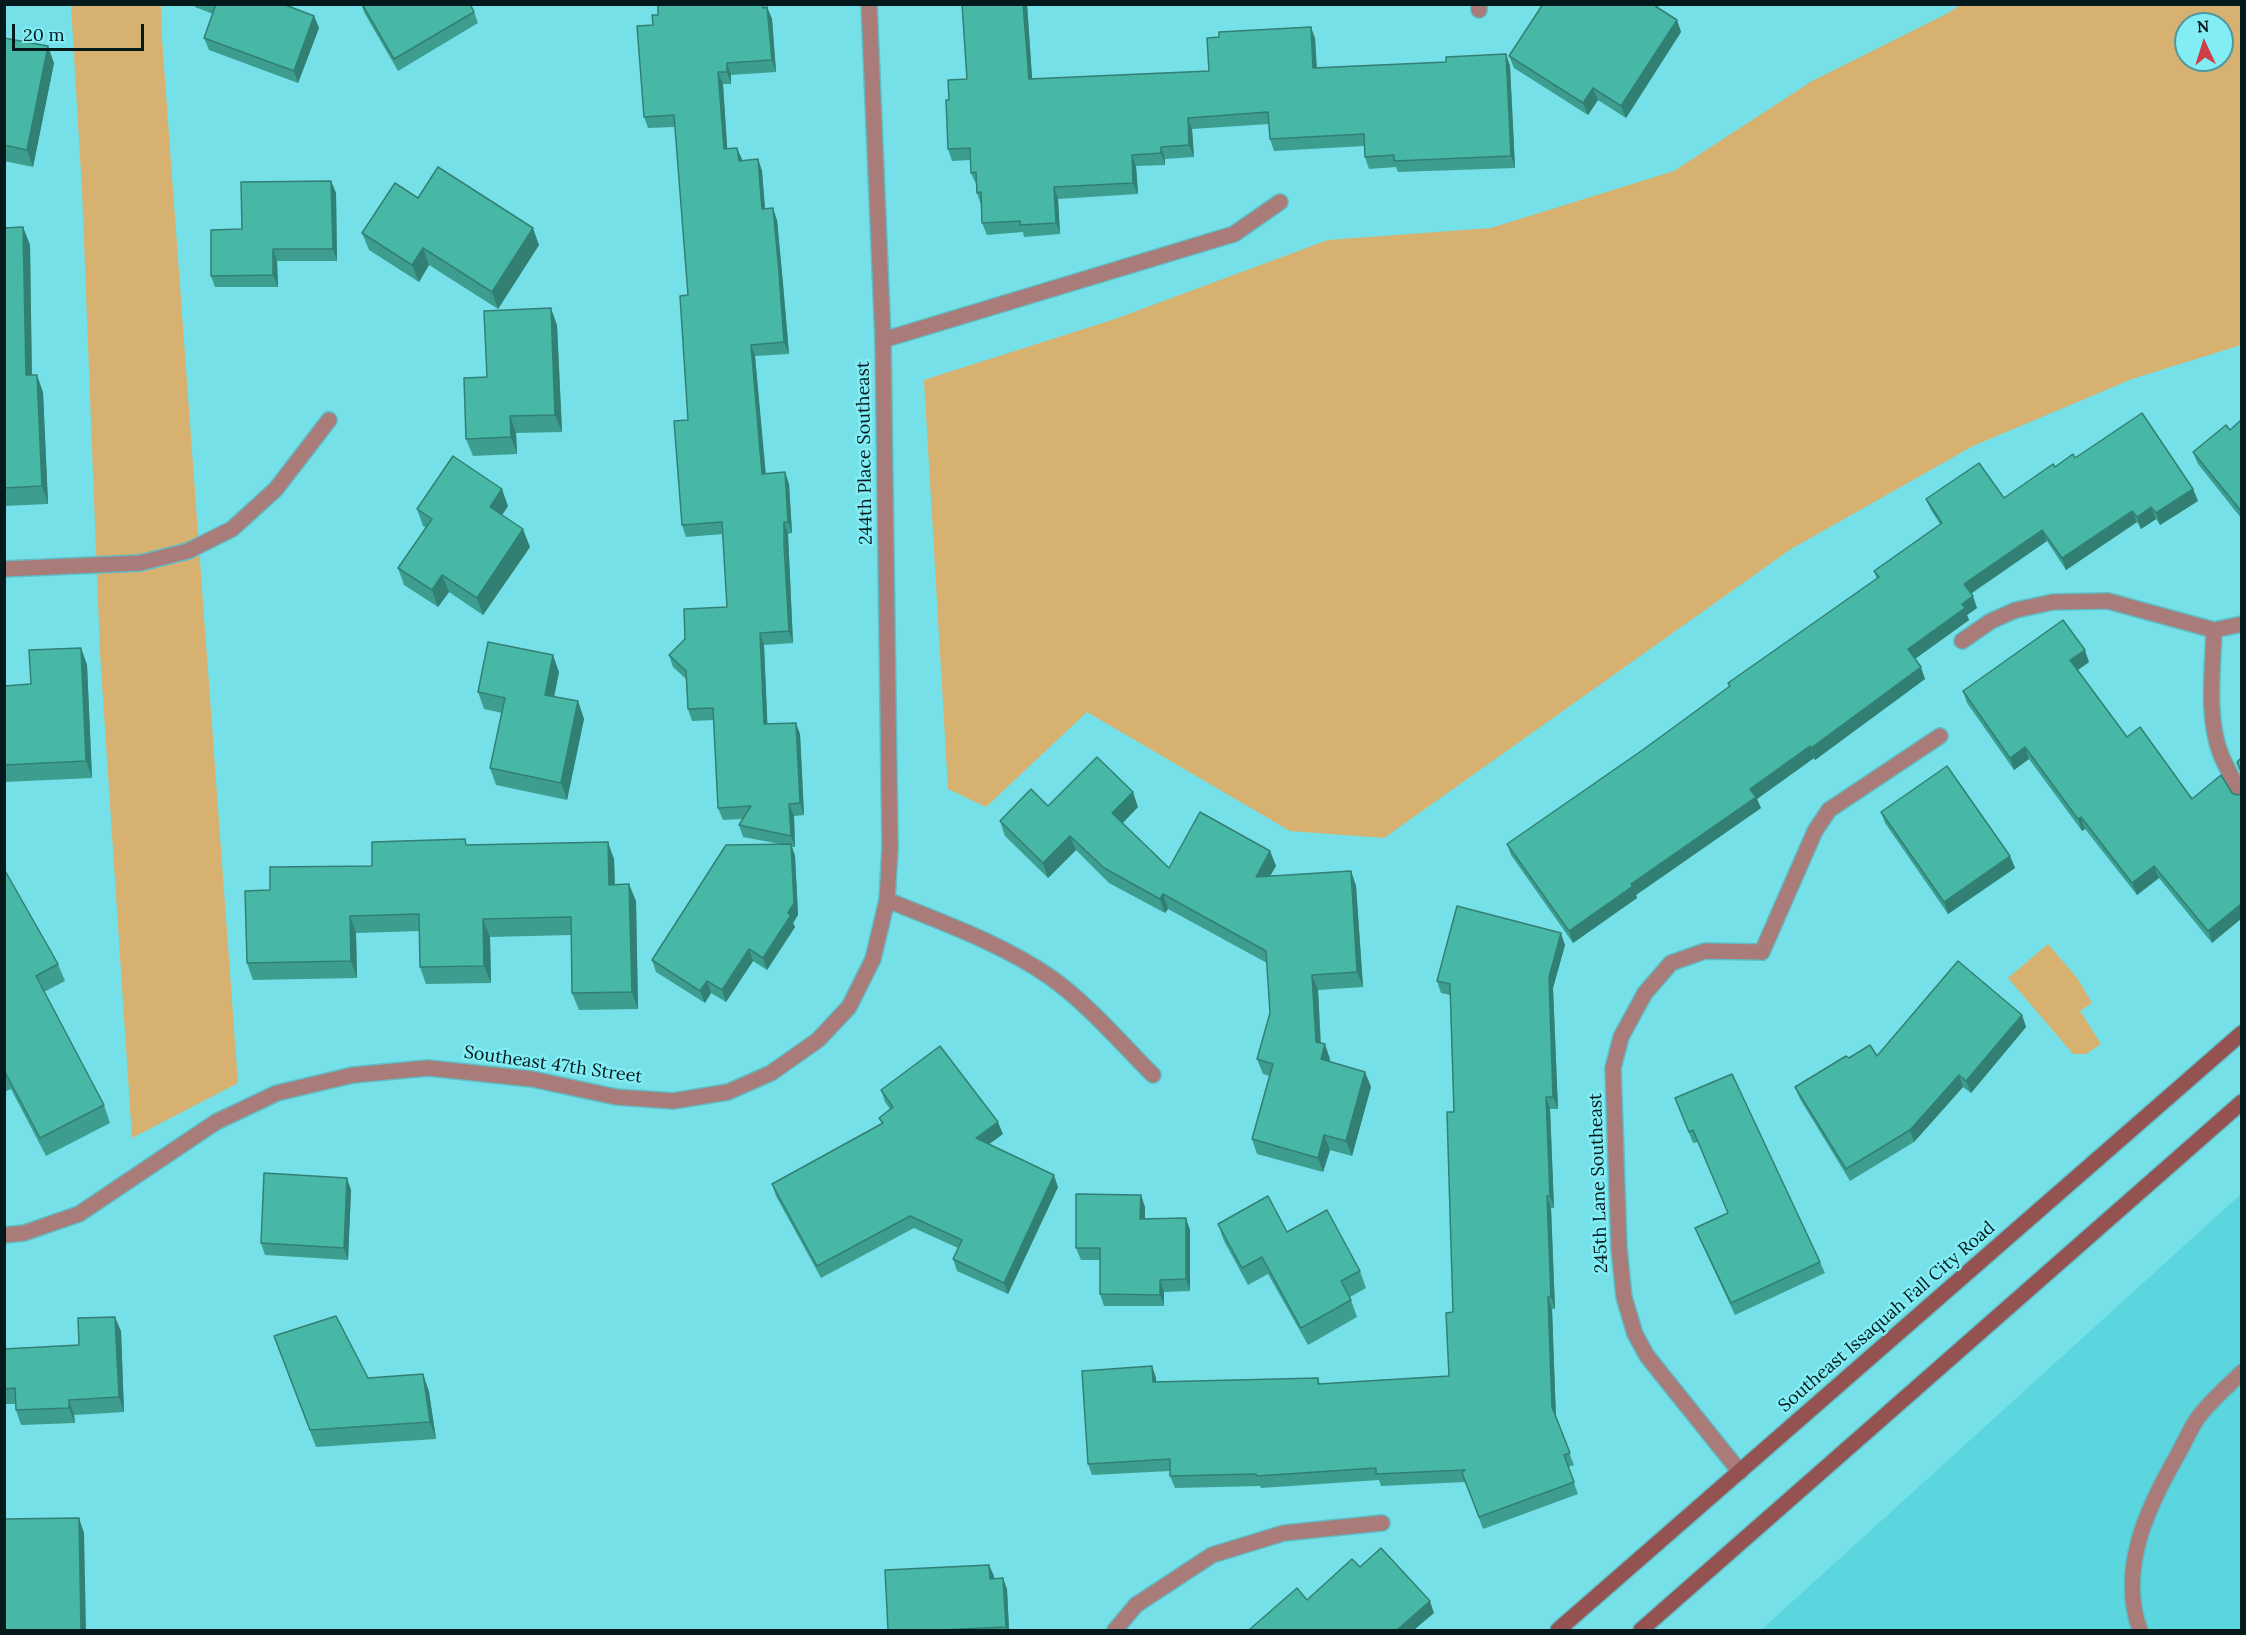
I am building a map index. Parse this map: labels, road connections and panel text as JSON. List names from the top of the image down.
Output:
{
  "streets": {
    "street": [
      "244th Place Southeast",
      "Southeast 47th Street",
      "245th Lane Southeast",
      "Southeast Issaquah Fall City Road"
    ]
  },
  "crossings": [
    ["244th Place Southeast", "Southeast 47th Street"],
    ["245th Lane Southeast", "Southeast Issaquah Fall City Road"]
  ],
  "scale_bar": "20 m",
  "north": "top"
}
